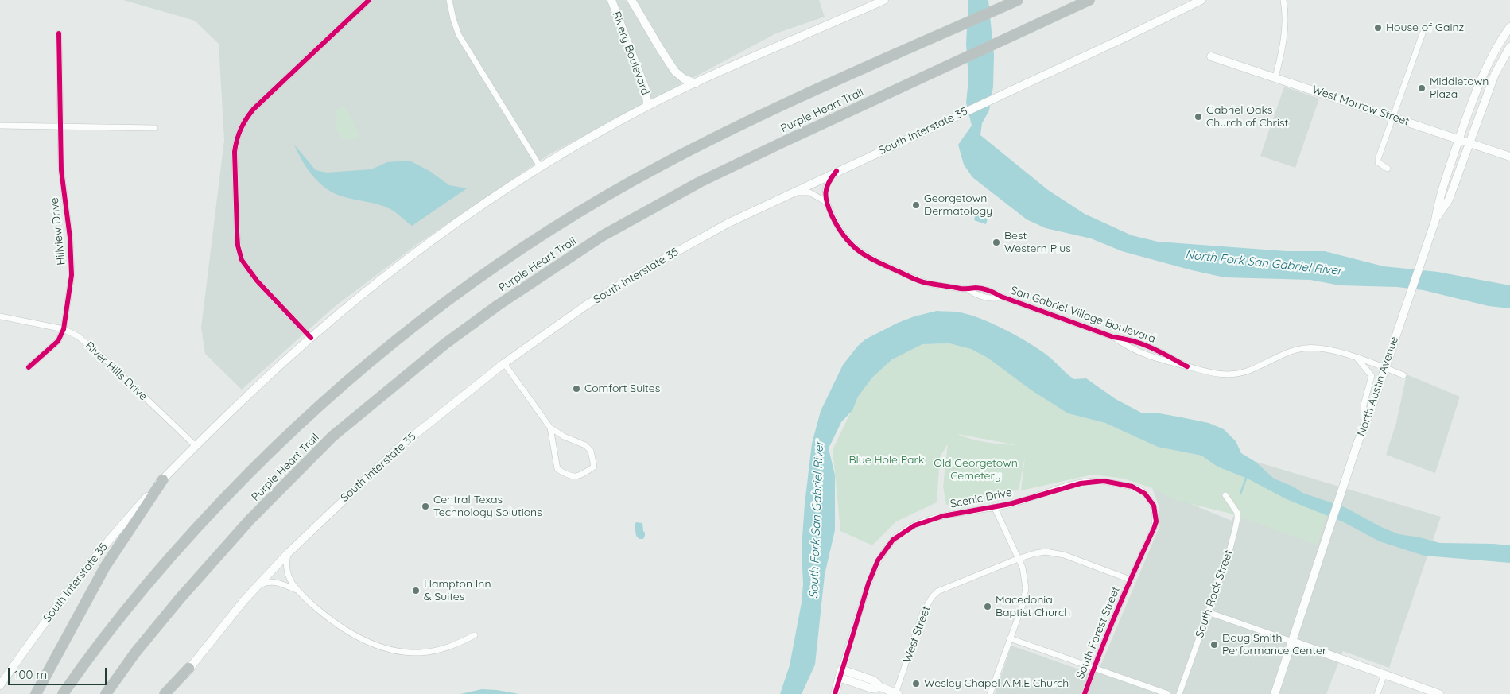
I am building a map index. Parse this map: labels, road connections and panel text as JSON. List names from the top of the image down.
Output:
{
  "streets": {
    "highway": ["Purple Heart Trail"],
    "main road": [
      "Rivery Boulevard",
      "West Morrow Street",
      "South Interstate 35",
      "North Austin Avenue",
      "Scenic Drive"
    ],
    "street": [
      "Hillview Drive",
      "San Gabriel Village Boulevard",
      "River Hills Drive",
      "South Rock Street",
      "South Forest Street",
      "West Street"
    ]
  },
  "crossings": [
    ["Rivery Boulevard", "South Interstate 35"],
    ["West Morrow Street", "North Austin Avenue"],
    ["South Interstate 35", "River Hills Drive"],
    ["Hillview Drive", "River Hills Drive"],
    ["San Gabriel Village Boulevard", "North Austin Avenue"],
    ["Scenic Drive", "South Forest Street"],
    ["Scenic Drive", "West Street"],
    ["South Forest Street", "West Street"]
  ],
  "water": ["North Fork San Gabriel River", "South Fork San Gabriel River"],
  "parks": ["Blue Hole Park", "Old Georgetown Cemetery"],
  "places": [
    "House of Gainz",
    "Middletown Plaza",
    "Gabriel Oaks Church of Christ",
    "Georgetown Dermatology",
    "Best Western Plus",
    "Comfort Suites",
    "Central Texas Technology Solutions",
    "Hampton Inn & Suites",
    "Macedonia Baptist Church",
    "Doug Smith Performance Center",
    "Wesley Chapel A.M.E Church"
  ],
  "scale_bar": "100 m"
}
